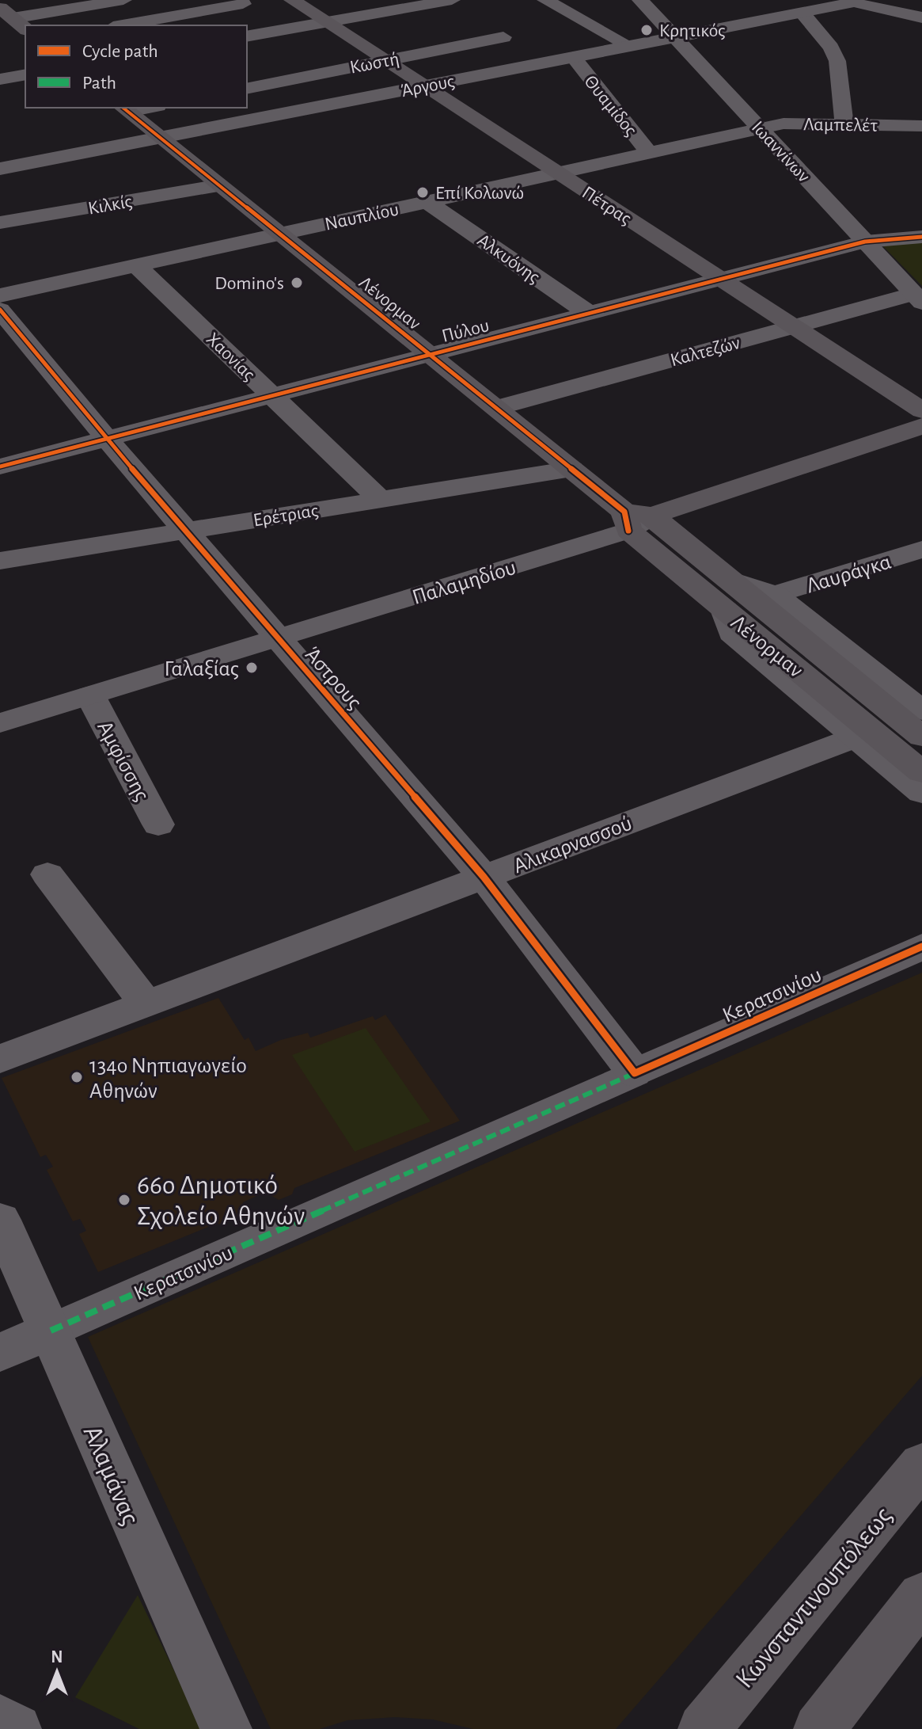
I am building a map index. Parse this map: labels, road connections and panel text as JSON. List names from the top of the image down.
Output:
{
  "streets": {
    "main road": [
      "Πέτρας",
      "Λένορμαν",
      "Παλαμηδίου",
      "Κωνσταντινουπόλεως"
    ],
    "street": [
      "Κωστή",
      "Άργους",
      "Θυαμίδος",
      "Λαμπελέτ",
      "Ιωαννίνων",
      "Κιλκίς",
      "Ναυπλίου",
      "Αλκυόνης",
      "Πύλου",
      "Καλτεζών",
      "Χαονίας",
      "Ερέτριας",
      "Λαυράγκα",
      "Άστρους",
      "Αμφίσσης",
      "Αλικαρνασσού",
      "Κερατσινίου",
      "Αλαμάνας"
    ]
  },
  "crossings": [
    ["Κωστή", "Πέτρας"],
    ["Άργους", "Θυαμίδος"],
    ["Άργους", "Ιωαννίνων"],
    ["Άργους", "Πέτρας"],
    ["Άργους", "Λένορμαν"],
    ["Θυαμίδος", "Ναυπλίου"],
    ["Λαμπελέτ", "Ιωαννίνων"],
    ["Λαμπελέτ", "Ναυπλίου"],
    ["Ιωαννίνων", "Ναυπλίου"],
    ["Ιωαννίνων", "Πύλου"],
    ["Ιωαννίνων", "Καλτεζών"],
    ["Κιλκίς", "Λένορμαν"],
    ["Πέτρας", "Ναυπλίου"],
    ["Πέτρας", "Πύλου"],
    ["Πέτρας", "Καλτεζών"],
    ["Ναυπλίου", "Αλκυόνης"],
    ["Ναυπλίου", "Λένορμαν"],
    ["Ναυπλίου", "Χαονίας"],
    ["Αλκυόνης", "Πύλου"],
    ["Λένορμαν", "Πύλου"],
    ["Λένορμαν", "Καλτεζών"],
    ["Λένορμαν", "Ερέτριας"],
    ["Λένορμαν", "Λαυράγκα"],
    ["Λένορμαν", "Παλαμηδίου"],
    ["Πύλου", "Χαονίας"],
    ["Πύλου", "Άστρους"],
    ["Χαονίας", "Ερέτριας"],
    ["Ερέτριας", "Άστρους"],
    ["Παλαμηδίου", "Άστρους"],
    ["Παλαμηδίου", "Αμφίσσης"],
    ["Άστρους", "Αλικαρνασσού"],
    ["Άστρους", "Κερατσινίου"],
    ["Κερατσινίου", "Αλαμάνας"]
  ],
  "places": [
    "Κρητικός",
    "Επί Κολωνώ",
    "Domino's",
    "Γαλαξίας",
    "134ο Νηπιαγωγείο Αθηνών",
    "66ο Δημοτικό Σχολείο Αθηνών"
  ],
  "legend": ["Cycle path", "Path"],
  "north": "top"
}
